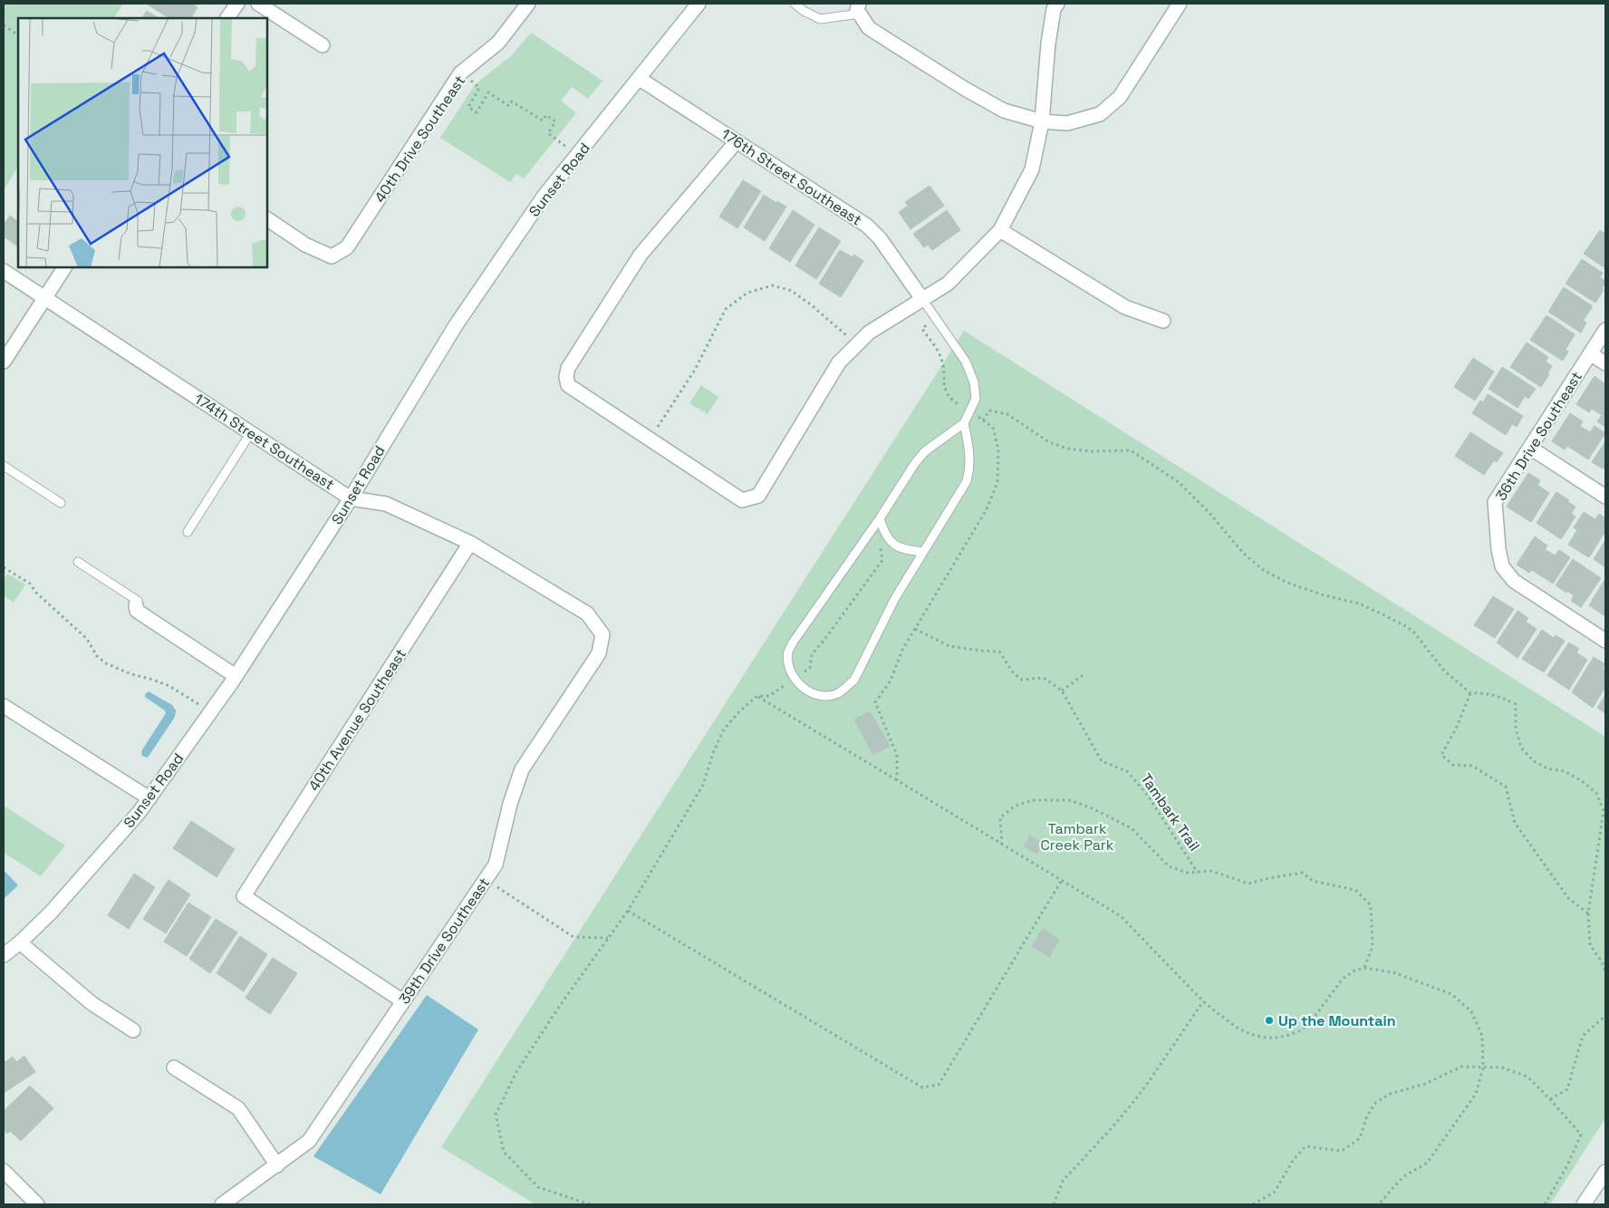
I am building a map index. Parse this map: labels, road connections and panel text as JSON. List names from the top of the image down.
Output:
{
  "streets": {
    "street": [
      "40th Drive Southeast",
      "176th Street Southeast",
      "Sunset Road",
      "36th Drive Southeast",
      "174th Street Southeast",
      "40th Avenue Southeast",
      "39th Drive Southeast"
    ],
    "path": ["Tambark Trail"]
  },
  "crossings": [
    ["176th Street Southeast", "Sunset Road"],
    ["Sunset Road", "174th Street Southeast"],
    ["174th Street Southeast", "40th Avenue Southeast"],
    ["174th Street Southeast", "39th Drive Southeast"],
    ["40th Avenue Southeast", "39th Drive Southeast"]
  ],
  "parks": ["Tambark Creek Park"],
  "places": ["Up the Mountain"]
}
